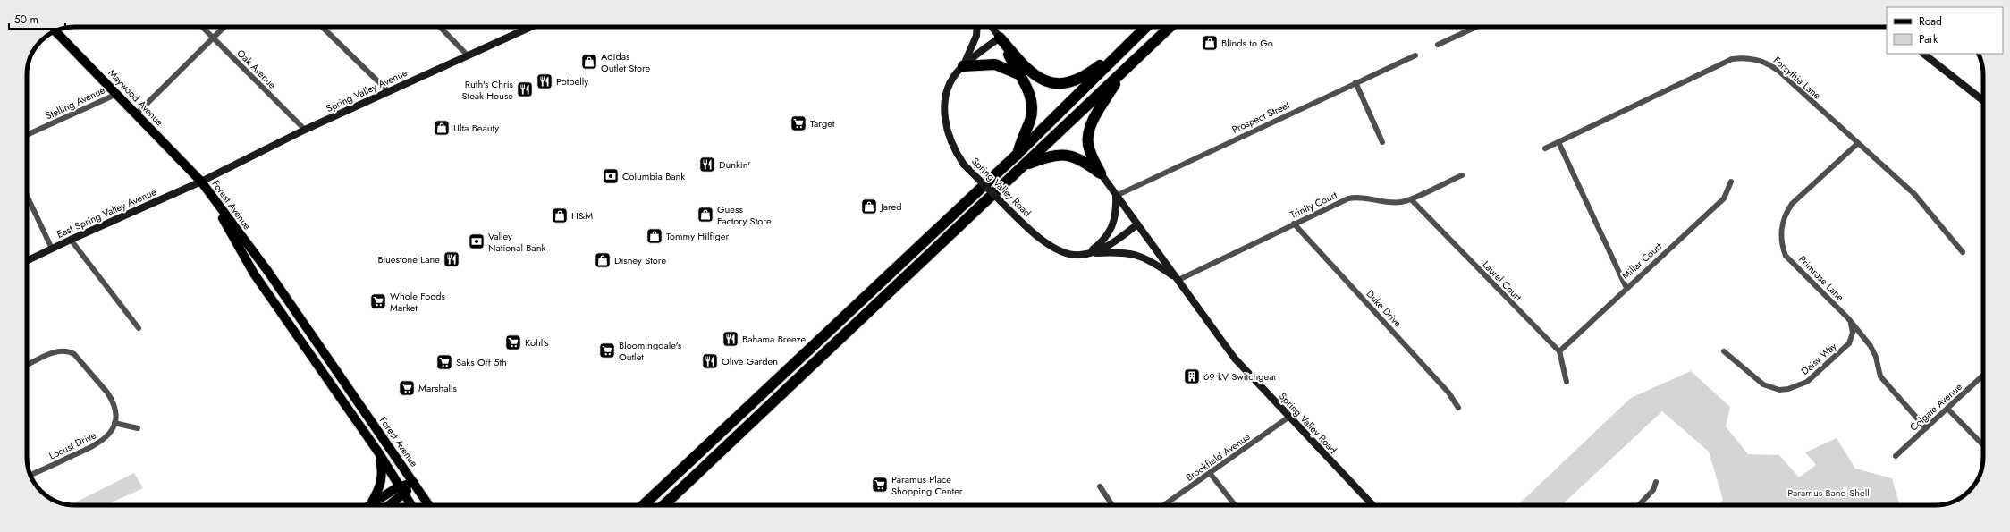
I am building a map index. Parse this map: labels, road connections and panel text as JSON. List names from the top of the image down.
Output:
{
  "streets": {
    "main road": ["Maywood Avenue", "Forest Avenue"],
    "street": [
      "Oak Avenue",
      "Forsythia Lane",
      "Spring Valley Avenue",
      "Stelling Avenue",
      "Prospect Street",
      "Spring Valley Road",
      "Trinity Court",
      "East Spring Valley Avenue",
      "Millar Court",
      "Primrose Lane",
      "Laurel Court",
      "Duke Drive",
      "Daisy Way",
      "Colgate Avenue",
      "Locust Drive",
      "Brookfield Avenue"
    ]
  },
  "crossings": [
    ["Oak Avenue", "Spring Valley Avenue"],
    ["Forsythia Lane", "Primrose Lane"],
    ["Spring Valley Avenue", "Maywood Avenue"],
    ["Spring Valley Avenue", "Forest Avenue"],
    ["Spring Valley Avenue", "East Spring Valley Avenue"],
    ["Maywood Avenue", "Stelling Avenue"],
    ["Maywood Avenue", "Forest Avenue"],
    ["Maywood Avenue", "East Spring Valley Avenue"],
    ["Prospect Street", "Spring Valley Road"],
    ["Spring Valley Road", "Trinity Court"],
    ["Spring Valley Road", "Brookfield Avenue"],
    ["Forest Avenue", "East Spring Valley Avenue"],
    ["Trinity Court", "Laurel Court"],
    ["Trinity Court", "Duke Drive"],
    ["Millar Court", "Laurel Court"],
    ["Primrose Lane", "Daisy Way"],
    ["Primrose Lane", "Colgate Avenue"]
  ],
  "parks": ["Paramus Band Shell"],
  "places": {
    "shop": [
      "Blinds to Go",
      "Adidas Outlet Store",
      "Ulta Beauty",
      "Jared",
      "Guess Factory Store",
      "H&M",
      "Tommy Hilfiger",
      "Disney Store"
    ],
    "restaurant": [
      "Potbelly",
      "Ruth's Chris Steak House",
      "Dunkin'",
      "Bluestone Lane",
      "Bahama Breeze",
      "Olive Garden"
    ],
    "supermarket": [
      "Target",
      "Whole Foods Market",
      "Kohl's",
      "Bloomingdale's Outlet",
      "Saks Off 5th",
      "Marshalls",
      "Paramus Place Shopping Center"
    ],
    "bank": ["Columbia Bank", "Valley National Bank"],
    "building": ["69 kV Switchgear"]
  },
  "legend": ["Road", "Park"],
  "scale_bar": "50 m"
}
